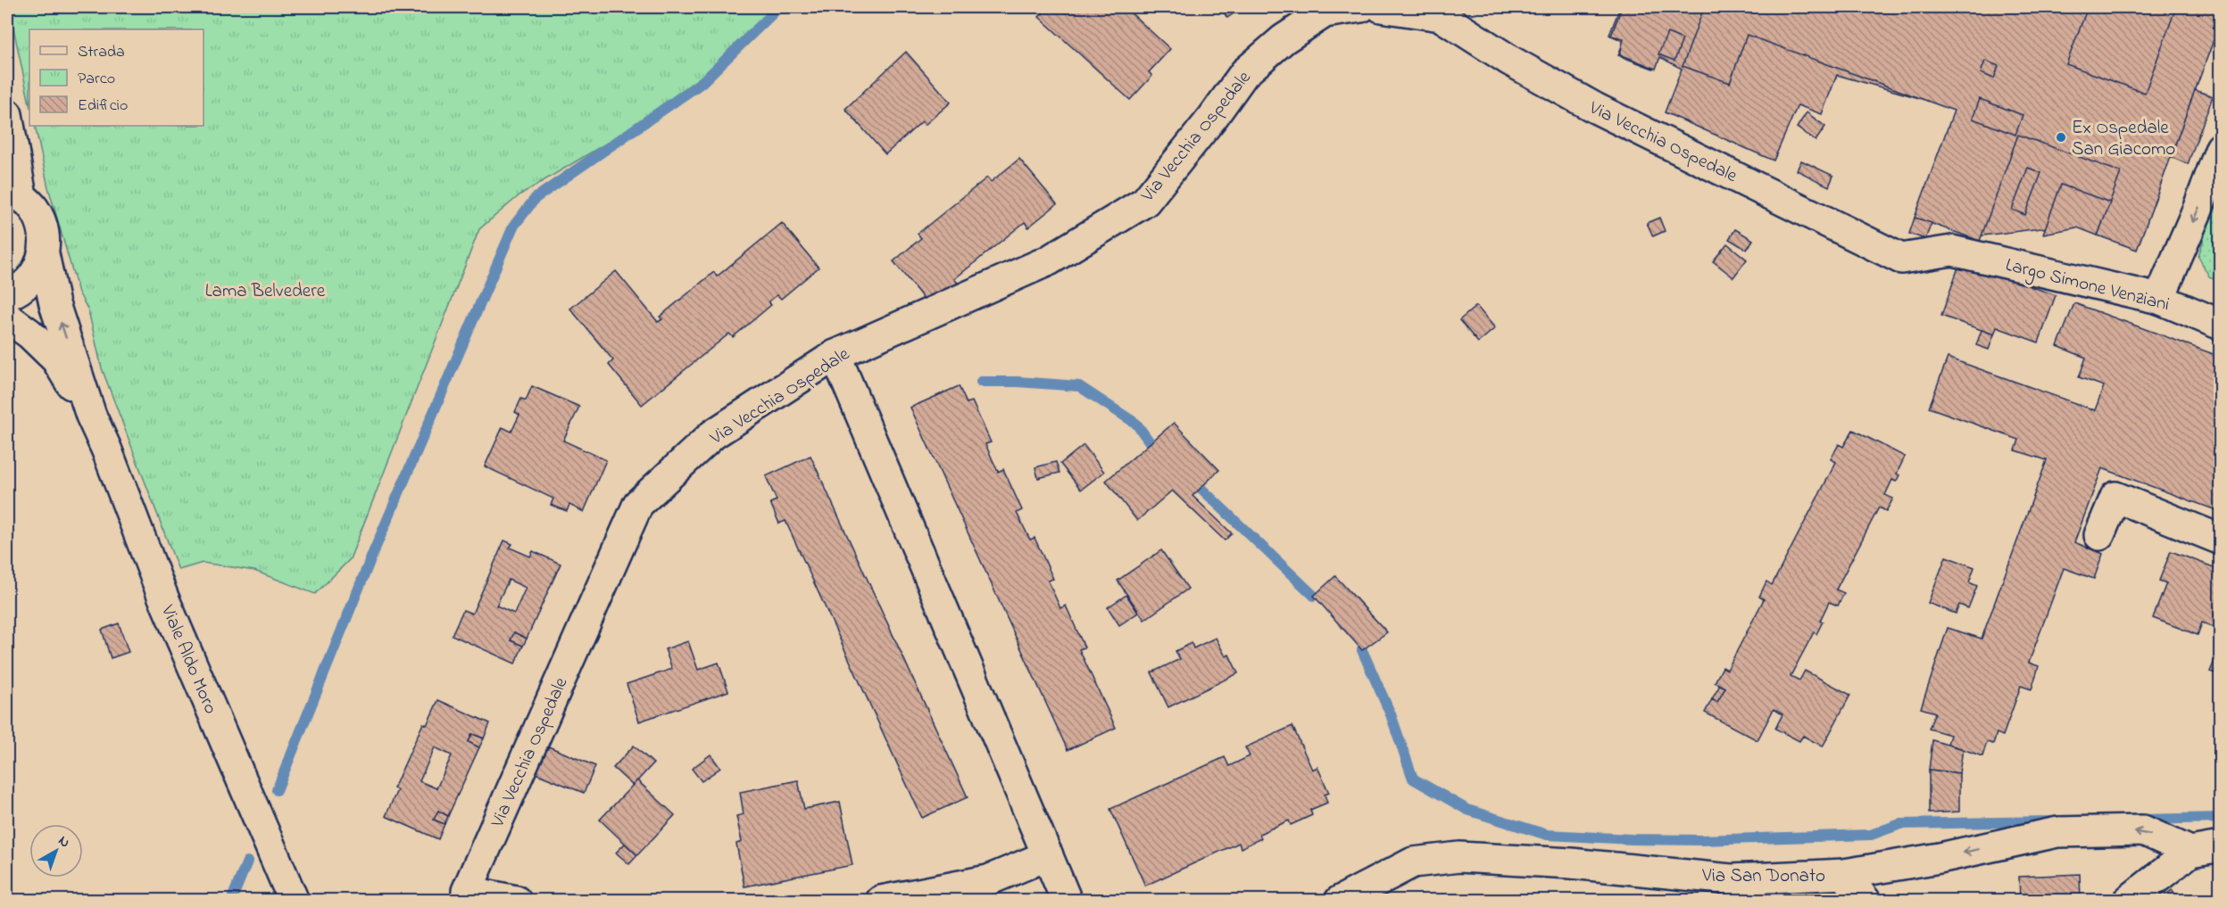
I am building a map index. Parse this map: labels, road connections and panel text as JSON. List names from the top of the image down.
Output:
{
  "streets": {
    "street": [
      "Via Vecchia Ospedale",
      "Largo Simone Venziani",
      "Viale Aldo Moro",
      "Via San Donato"
    ]
  },
  "crossings": [
    ["Via Vecchia Ospedale", "Largo Simone Venziani"]
  ],
  "one_way": ["Via San Donato"],
  "parks": ["Lama Belvedere"],
  "places": ["Ex Ospedale San Giacomo"],
  "legend": ["Strada", "Parco", "Edificio"],
  "north": "top right"
}
